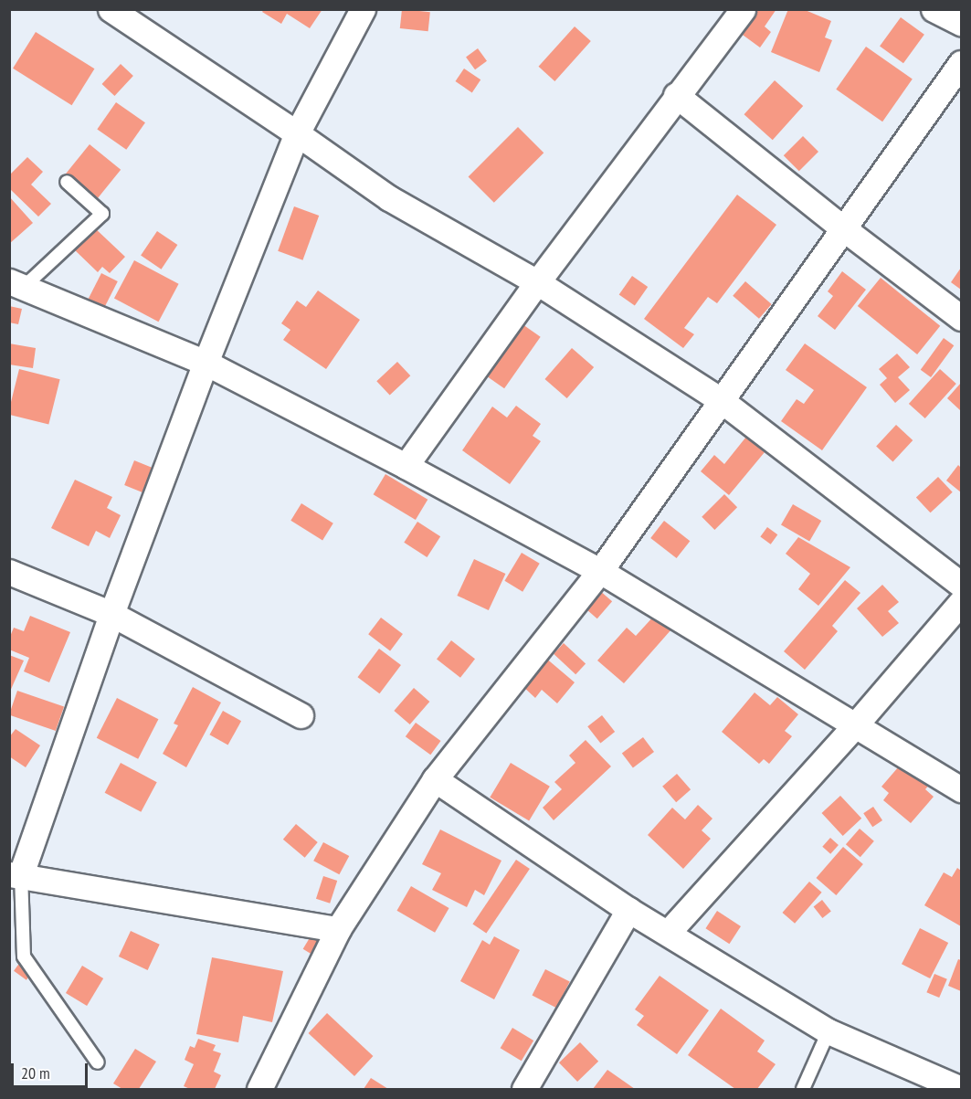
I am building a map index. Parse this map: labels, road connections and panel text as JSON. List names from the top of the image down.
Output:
{
  "scale_bar": "20 m"
}
